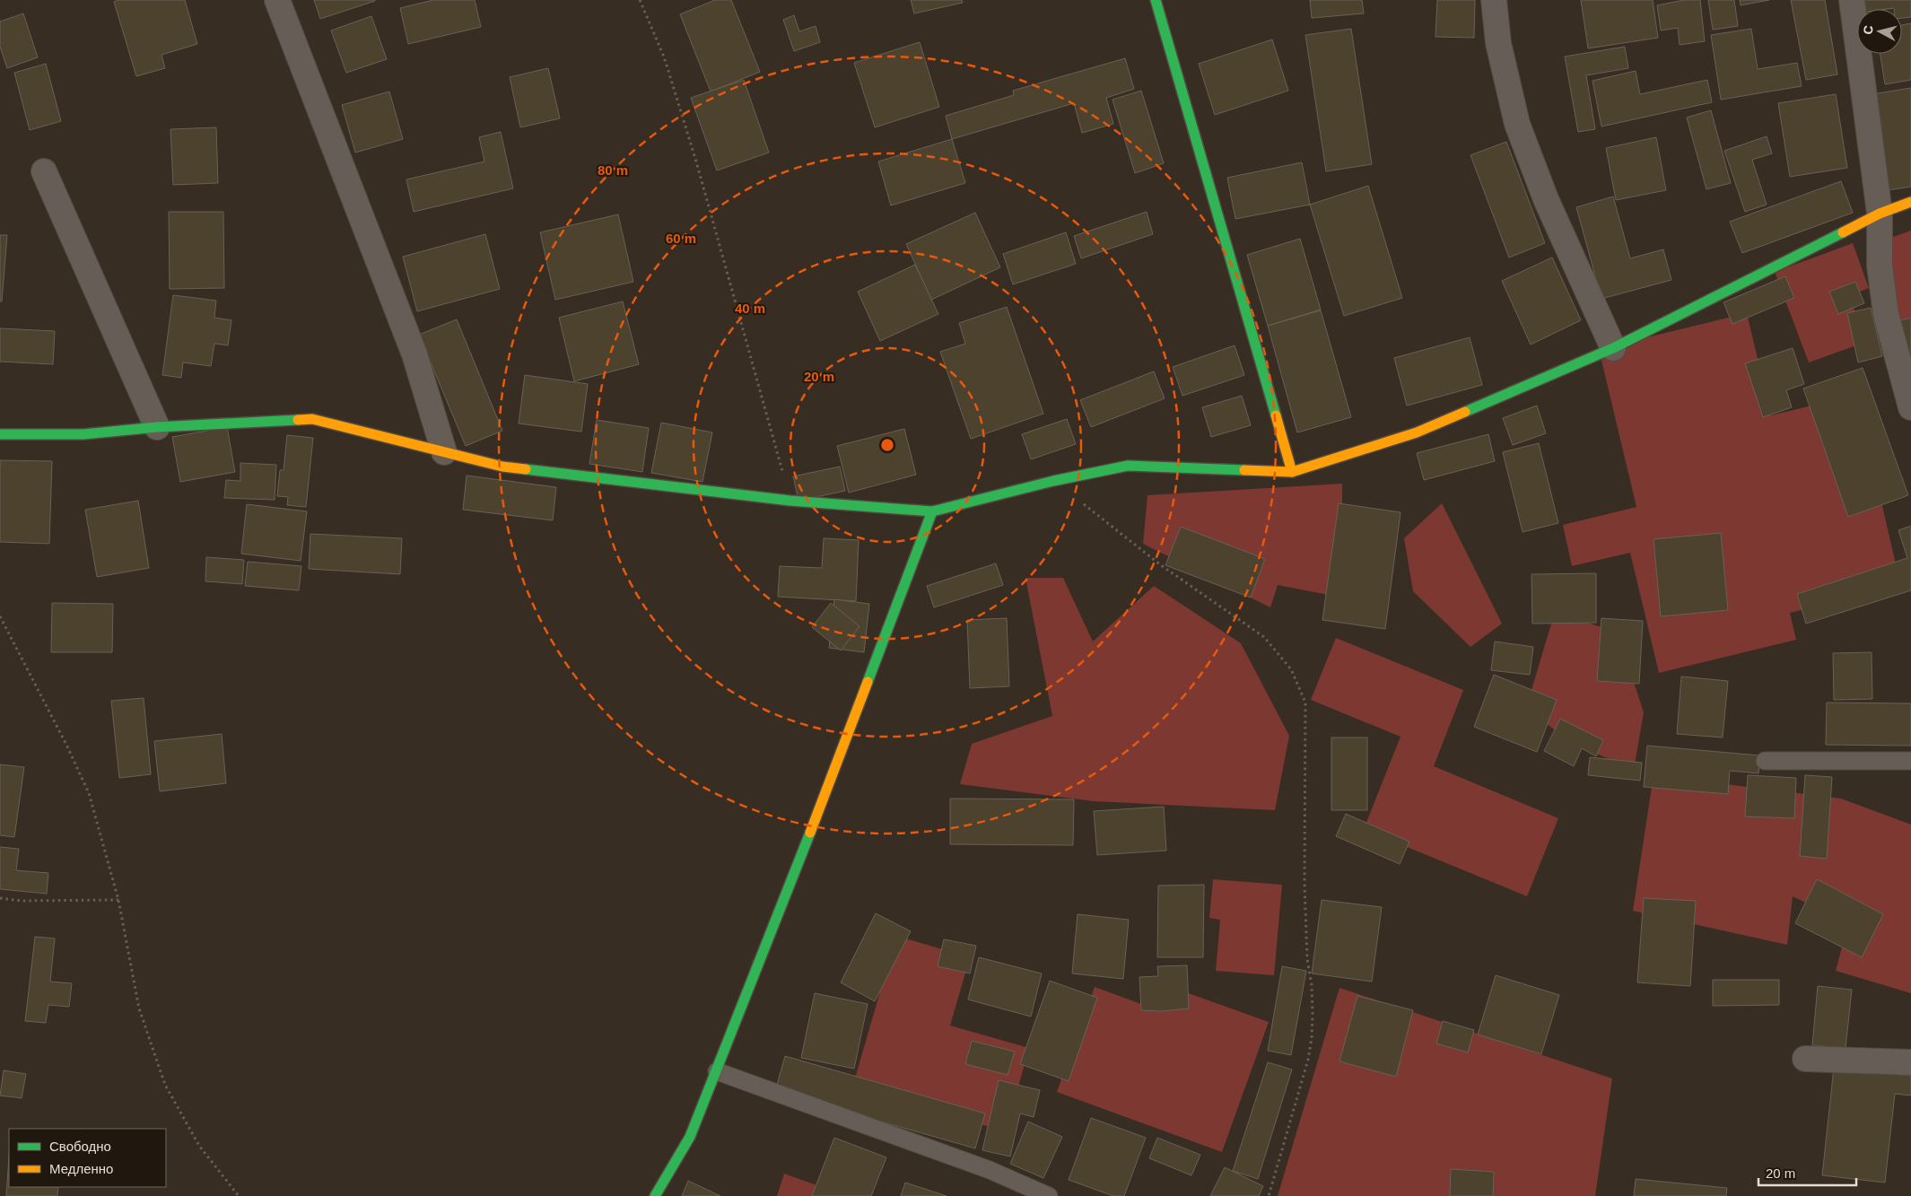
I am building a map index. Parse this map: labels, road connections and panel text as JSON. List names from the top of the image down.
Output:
{
  "legend": ["Свободно", "Медленно"],
  "scale_bar": "20 m",
  "north": "left",
  "rings": [
    "80 m",
    "60 m",
    "40 m",
    "20 m"
  ]
}
